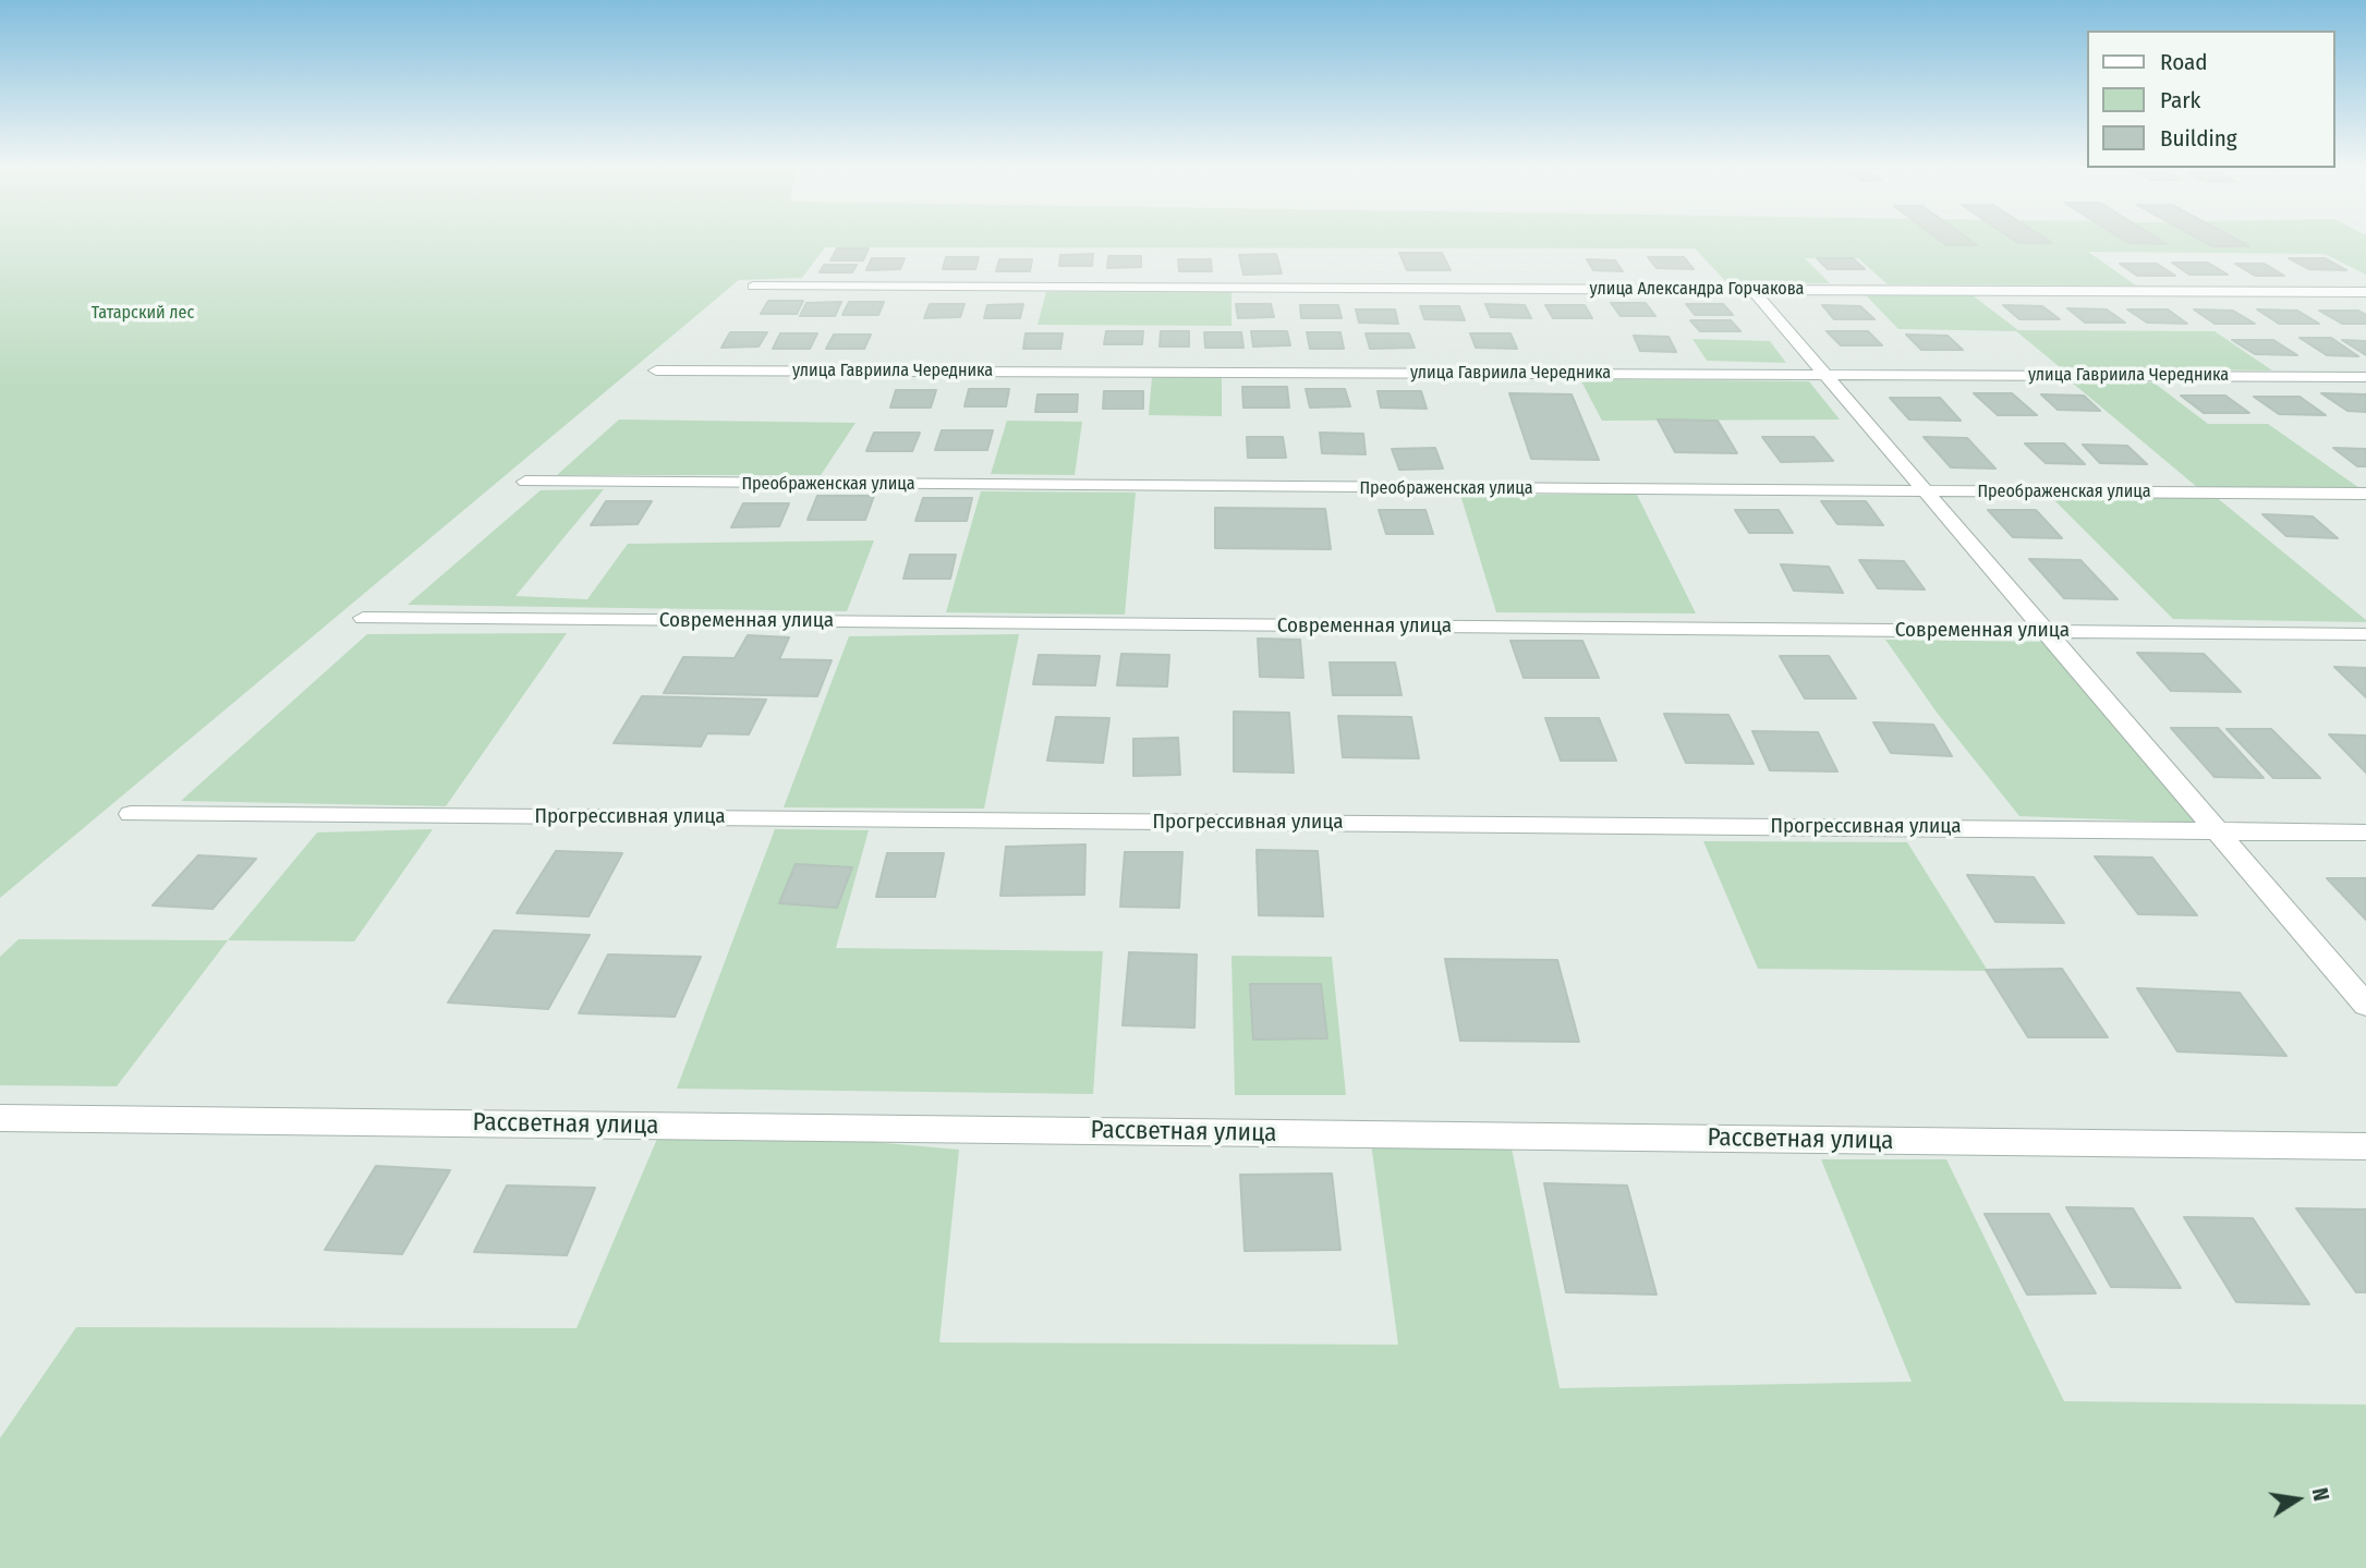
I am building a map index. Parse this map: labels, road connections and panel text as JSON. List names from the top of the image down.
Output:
{
  "streets": {
    "street": [
      "улица Александра Горчакова",
      "улица Гавриила Чередника",
      "Преображенская улица",
      "Современная улица",
      "Прогрессивная улица",
      "Рассветная улица"
    ]
  },
  "parks": ["Татарский лес"],
  "legend": ["Road", "Park", "Building"],
  "north": "right"
}
